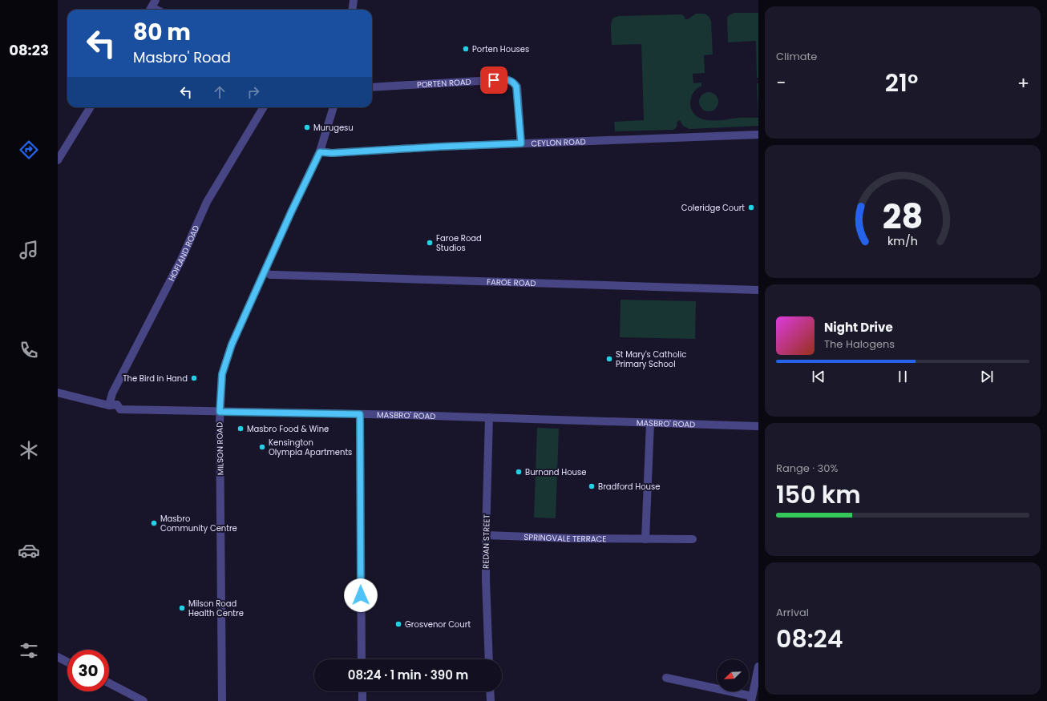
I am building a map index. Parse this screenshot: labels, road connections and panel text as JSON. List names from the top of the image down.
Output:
{
  "streets": {
    "street": [
      "PORTEN ROAD",
      "CEYLON ROAD",
      "HOFLAND ROAD",
      "FAROE ROAD",
      "MASBRO' ROAD",
      "MILSON ROAD",
      "SPRINGVALE TERRACE",
      "REDAN STREET"
    ]
  },
  "crossings": [
    ["PORTEN ROAD", "CEYLON ROAD"],
    ["CEYLON ROAD", "MILSON ROAD"],
    ["HOFLAND ROAD", "MASBRO' ROAD"],
    ["FAROE ROAD", "MILSON ROAD"],
    ["MASBRO' ROAD", "MILSON ROAD"],
    ["MASBRO' ROAD", "REDAN STREET"],
    ["SPRINGVALE TERRACE", "REDAN STREET"]
  ],
  "places": [
    "Porten Houses",
    "Murugesu",
    "Coleridge Court",
    "Faroe Road Studios",
    "St Mary's Catholic Primary School",
    "The Bird in Hand",
    "Masbro Food & Wine",
    "Kensington Olympia Apartments",
    "Burnand House",
    "Bradford House",
    "Masbro Community Centre",
    "Milson Road Health Centre",
    "Grosvenor Court"
  ],
  "north": "bottom left",
  "page": {
    "tabs": "08:23",
    "tile": [
      "Climate",
      ["Range · 30%", "150 km"],
      ["Arrival", "08:24"]
    ],
    "turn": ["80 m", "Masbro' Road"],
    "heat": ["−", "21°", "+"],
    "song": ["Night Drive", "The Halogens"],
    "limit": "30",
    "trip": "08:24 · 1 min · 390 m",
    "gauge": ["28", "km/h"]
  }
}
